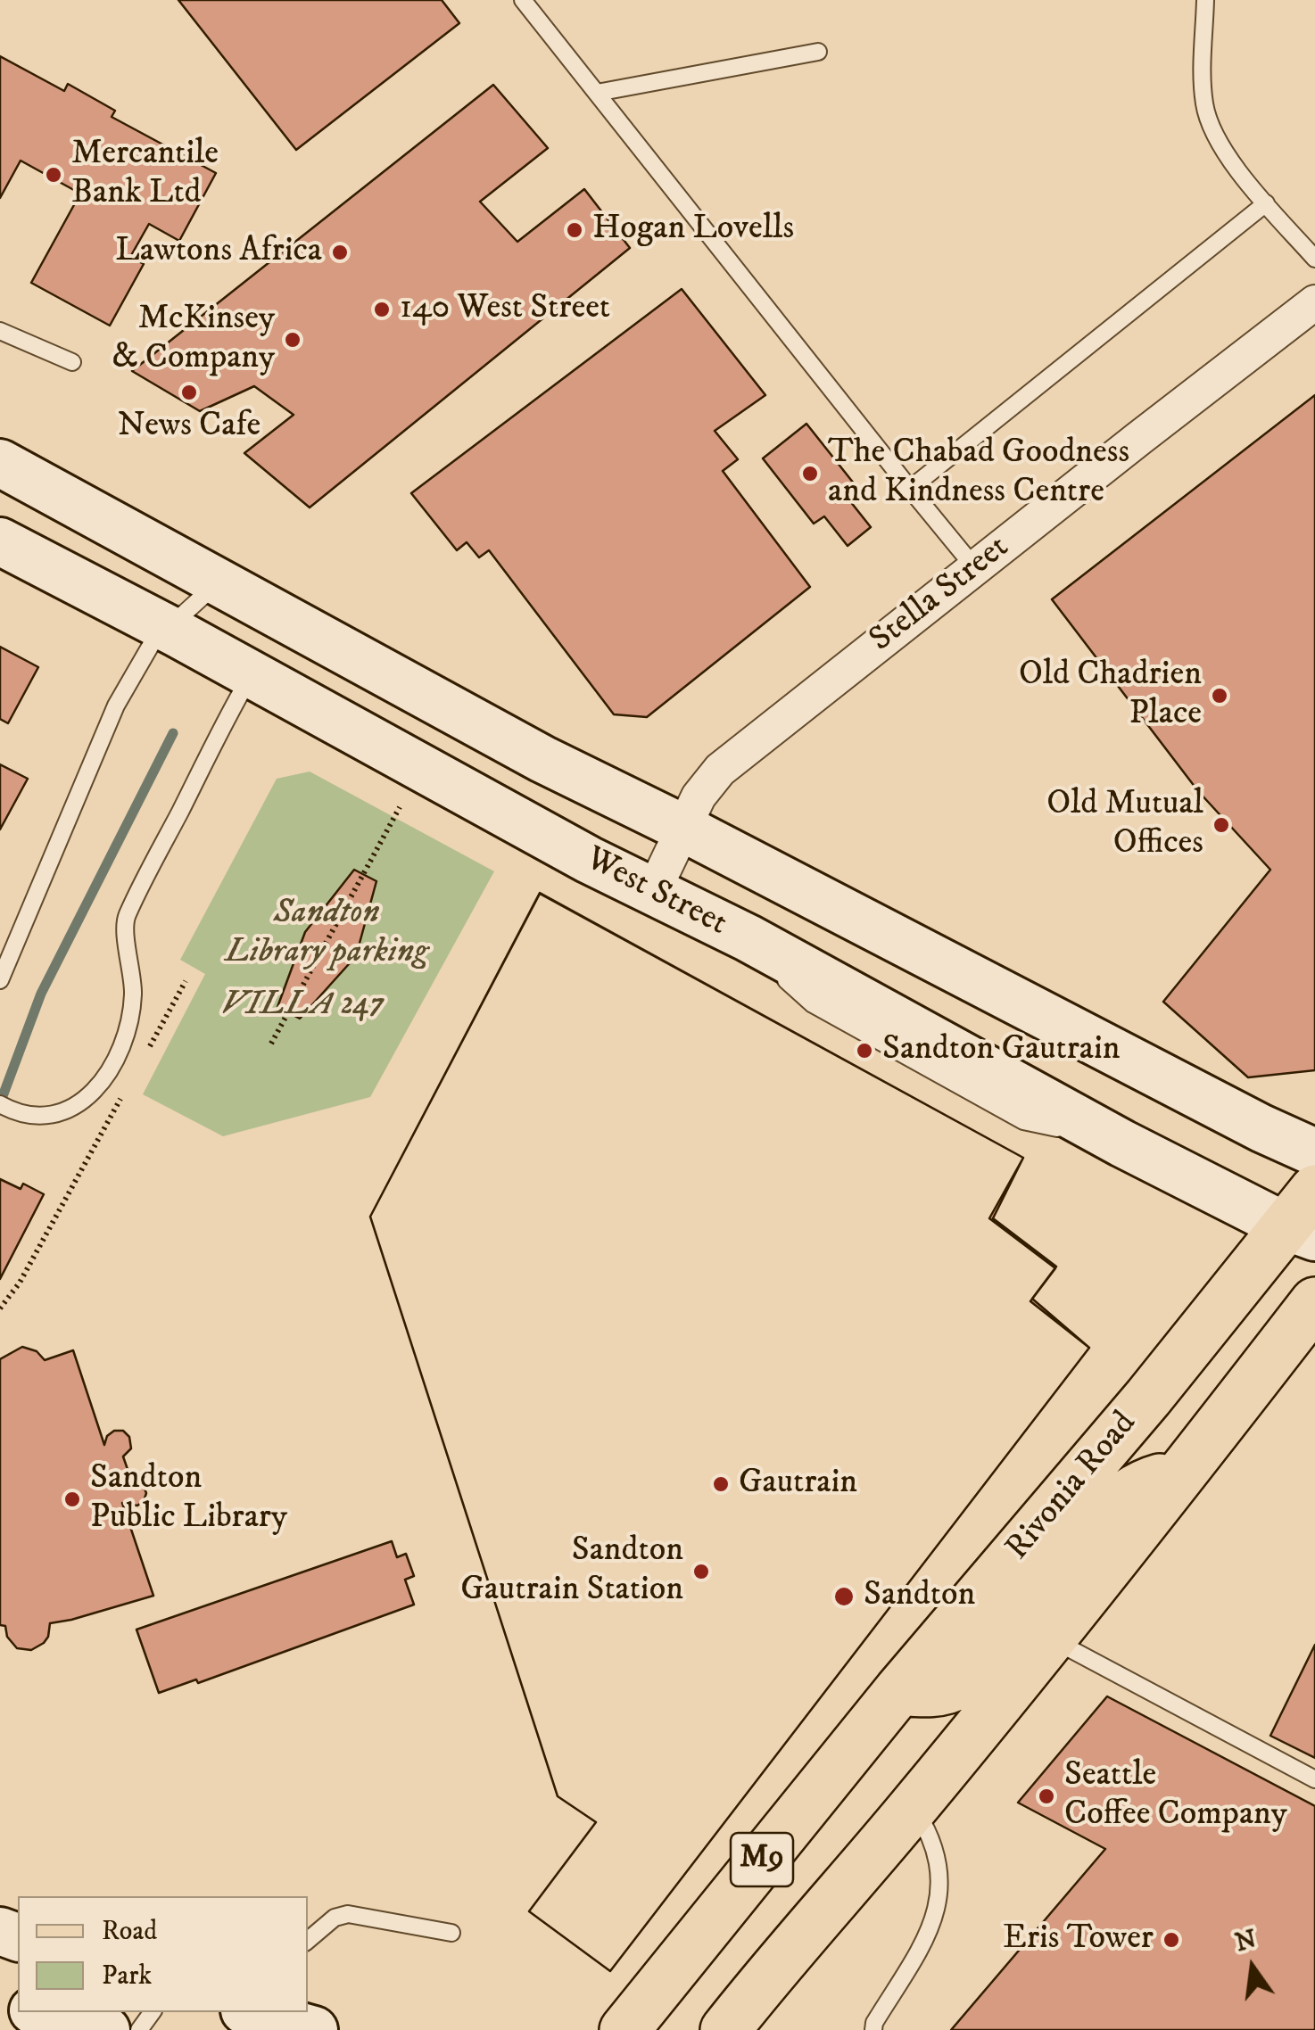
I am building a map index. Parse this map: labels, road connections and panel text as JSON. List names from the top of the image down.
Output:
{
  "streets": {
    "main road": ["Rivonia Road", "M9"],
    "street": ["Stella Street", "West Street"]
  },
  "crossings": [
    ["Stella Street", "West Street"],
    ["West Street", "Rivonia Road"]
  ],
  "parks": ["Sandton Library parking", "VILLA 247"],
  "places": [
    "Mercantile Bank Ltd",
    "Hogan Lovells",
    "Lawtons Africa",
    "140 West Street",
    "McKinsey & Company",
    "News Cafe",
    "The Chabad Goodness and Kindness Centre",
    "Old Chadrien Place",
    "Old Mutual Offices",
    "Sandton Gautrain",
    "Gautrain",
    "Sandton Public Library",
    "Sandton Gautrain Station",
    "Sandton",
    "Seattle Coffee Company",
    "Eris Tower"
  ],
  "legend": ["Road", "Park"],
  "north": "top"
}
